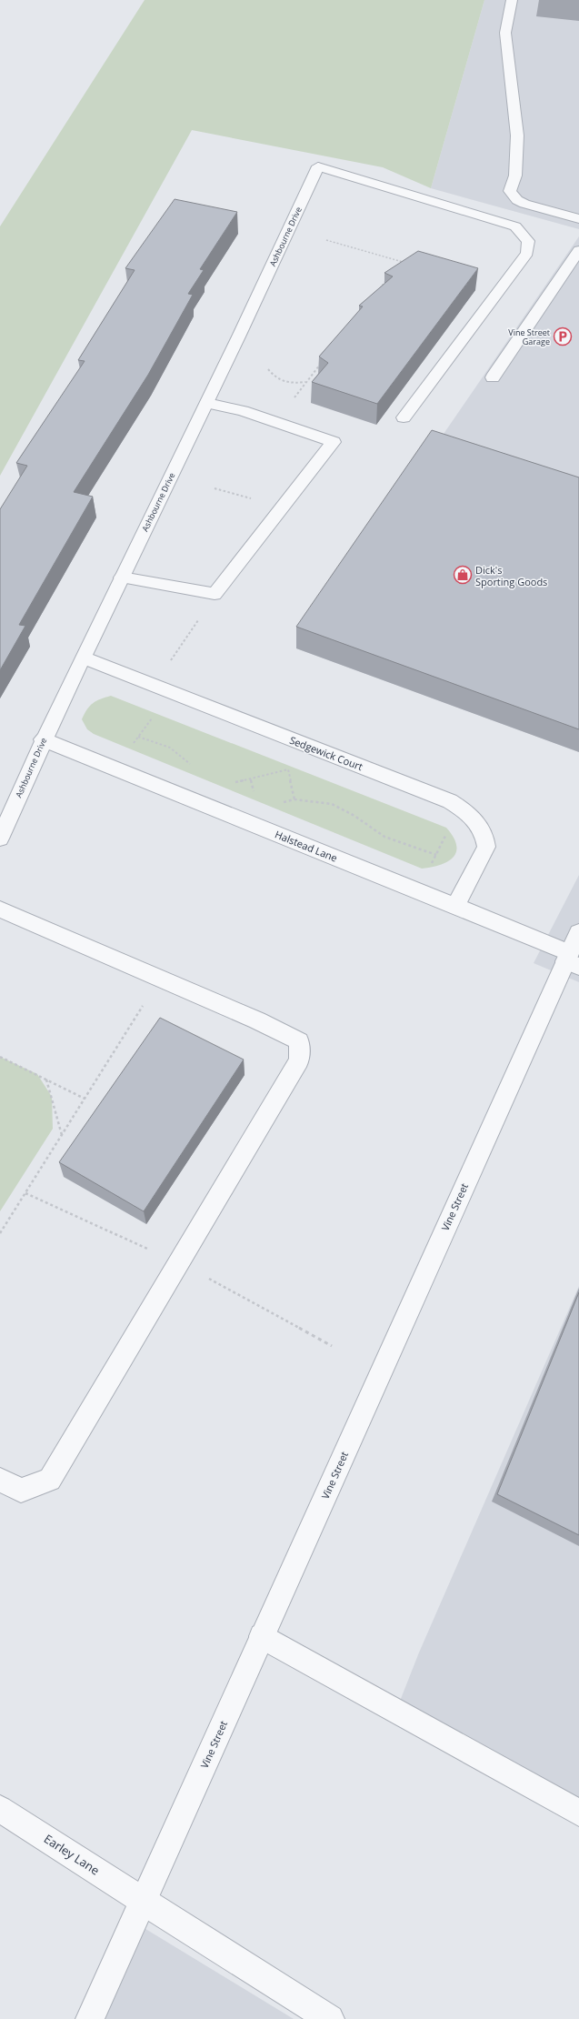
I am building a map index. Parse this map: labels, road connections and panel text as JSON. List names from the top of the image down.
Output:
{
  "streets": {
    "street": [
      "Ashbourne Drive",
      "Sedgewick Court",
      "Halstead Lane",
      "Vine Street",
      "Earley Lane"
    ]
  },
  "crossings": [
    ["Ashbourne Drive", "Sedgewick Court"],
    ["Ashbourne Drive", "Halstead Lane"],
    ["Sedgewick Court", "Halstead Lane"],
    ["Halstead Lane", "Vine Street"],
    ["Vine Street", "Earley Lane"]
  ],
  "places": {
    "parking": ["Vine Street Garage"],
    "shop": ["Dick's Sporting Goods"]
  }
}
